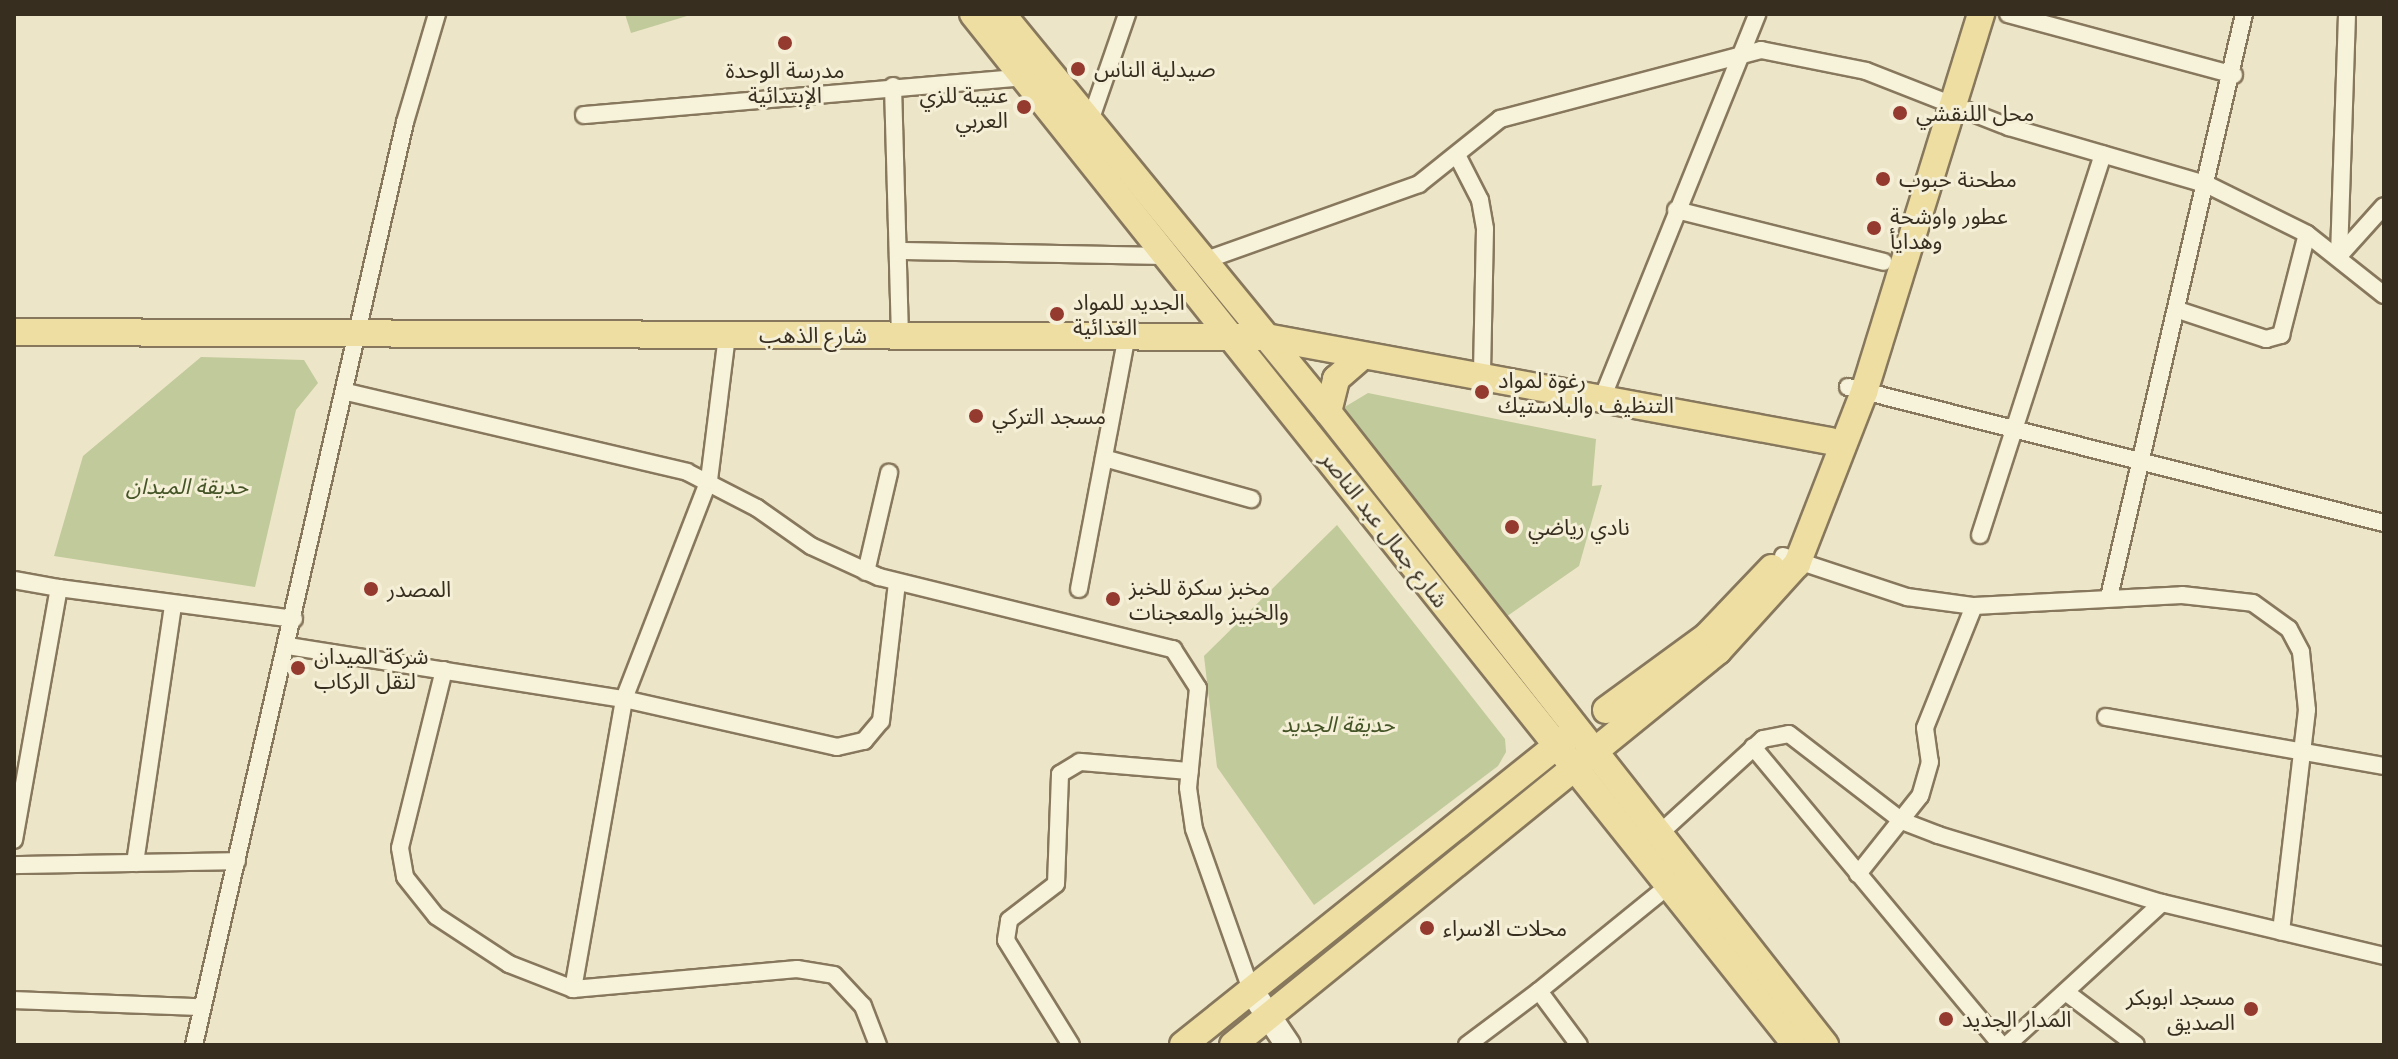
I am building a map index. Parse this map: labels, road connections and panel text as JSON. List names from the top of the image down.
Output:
{
  "streets": {
    "main road": ["شارع الذهب", "شارع جمال عبد الناصر"]
  },
  "crossings": [
    ["شارع الذهب", "شارع جمال عبد الناصر"]
  ],
  "parks": ["حديقة الميدان", "حديقة الجديد"],
  "places": [
    "مدرسة الوحدة الإبتدائية",
    "صيدلية الناس",
    "عنيبة للزي العربي",
    "محل اللنقشي",
    "مطحنة حبوب",
    "عطور واوشحة وهدايأ",
    "الجديد للمواد الغذائية",
    "رغوة لمواد التنظيف والبلاستيك",
    "مسجد التركي",
    "نادي رياضي",
    "المصدر",
    "مخبز سكرة للخبز والخبيز والمعجنات",
    "شركة الميدان لنقل الركاب",
    "محلات الاسراء",
    "مسجد ابوبكر الصديق",
    "المدار الجديد"
  ]
}
